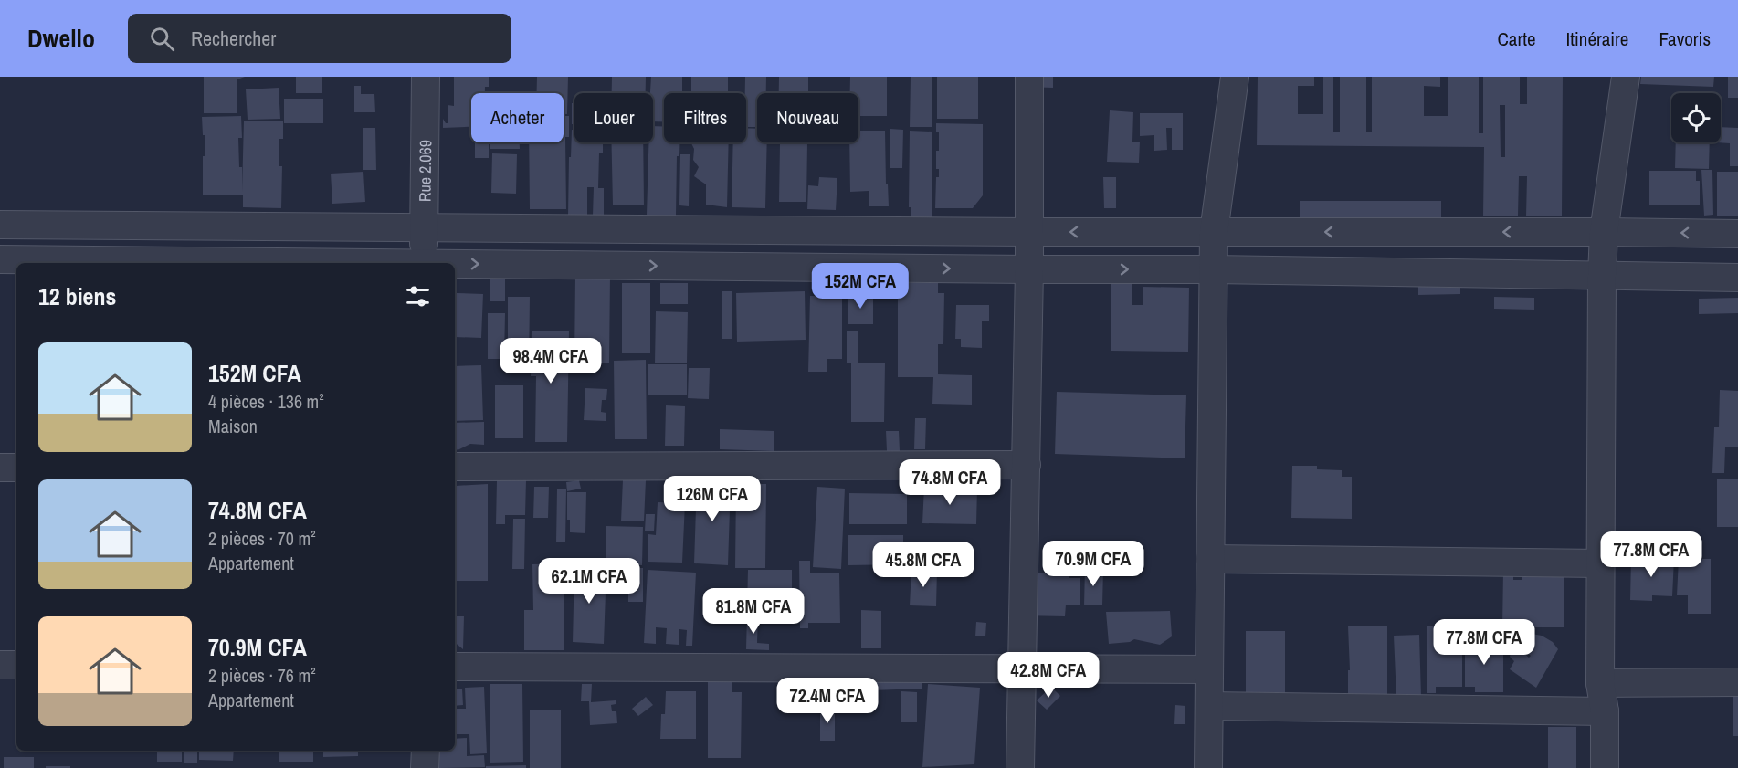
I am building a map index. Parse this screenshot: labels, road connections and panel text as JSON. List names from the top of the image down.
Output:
{
  "streets": {
    "street": ["Rue 2.069"]
  },
  "page": {
    "header": "Dwello",
    "search": "Rechercher",
    "nav": ["Carte", "Itinéraire", "Favoris"],
    "chip": [
      "Acheter",
      "Louer",
      "Filtres",
      "Nouveau"
    ],
    "price": [
      "152M CFA",
      "98.4M CFA",
      "74.8M CFA",
      "126M CFA",
      "77.8M CFA",
      "70.9M CFA",
      "45.8M CFA",
      "62.1M CFA",
      "81.8M CFA",
      "77.8M CFA",
      "42.8M CFA",
      "72.4M CFA"
    ],
    "heading": "12 biens",
    "list": [
      {
        "name": "152M CFA",
        "note": "4 pièces · 136 m² · Maison"
      },
      {
        "name": "74.8M CFA",
        "note": "2 pièces · 70 m² · Appartement"
      },
      {
        "name": "70.9M CFA",
        "note": "2 pièces · 76 m² · Appartement"
      }
    ]
  }
}
